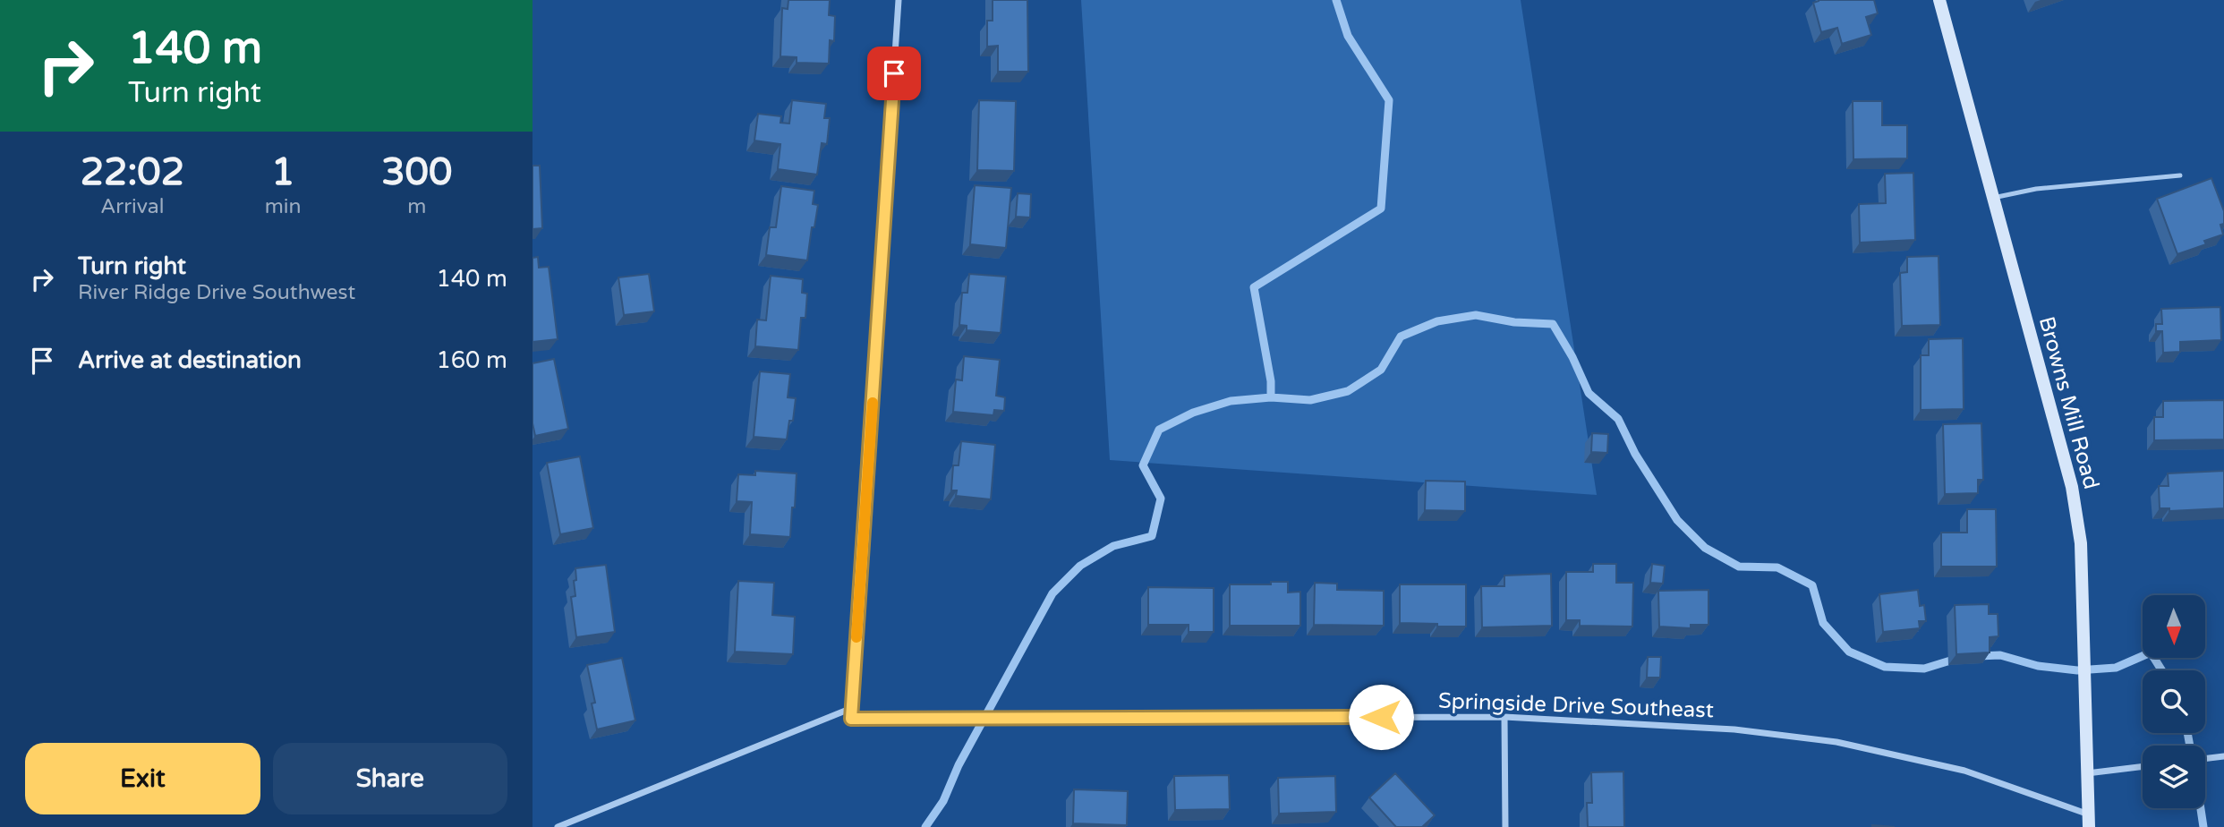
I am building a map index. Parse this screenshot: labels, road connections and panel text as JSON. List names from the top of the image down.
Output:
{
  "streets": {
    "street": ["Browns Mill Road", "Springside Drive Southeast"]
  },
  "crossings": [
    ["Browns Mill Road", "Springside Drive Southeast"]
  ],
  "north": "bottom",
  "page": {
    "turn": ["140 m", "Turn right"],
    "eta": [
      "22:02",
      "Arrival",
      "1",
      "min",
      "300",
      "m"
    ],
    "list": [
      {
        "name": "Turn right",
        "note": "River Ridge Drive Southwest",
        "value": "140 m"
      },
      {
        "name": "Arrive at destination",
        "value": "160 m"
      }
    ],
    "buttons": ["Exit", "Share"]
  }
}
